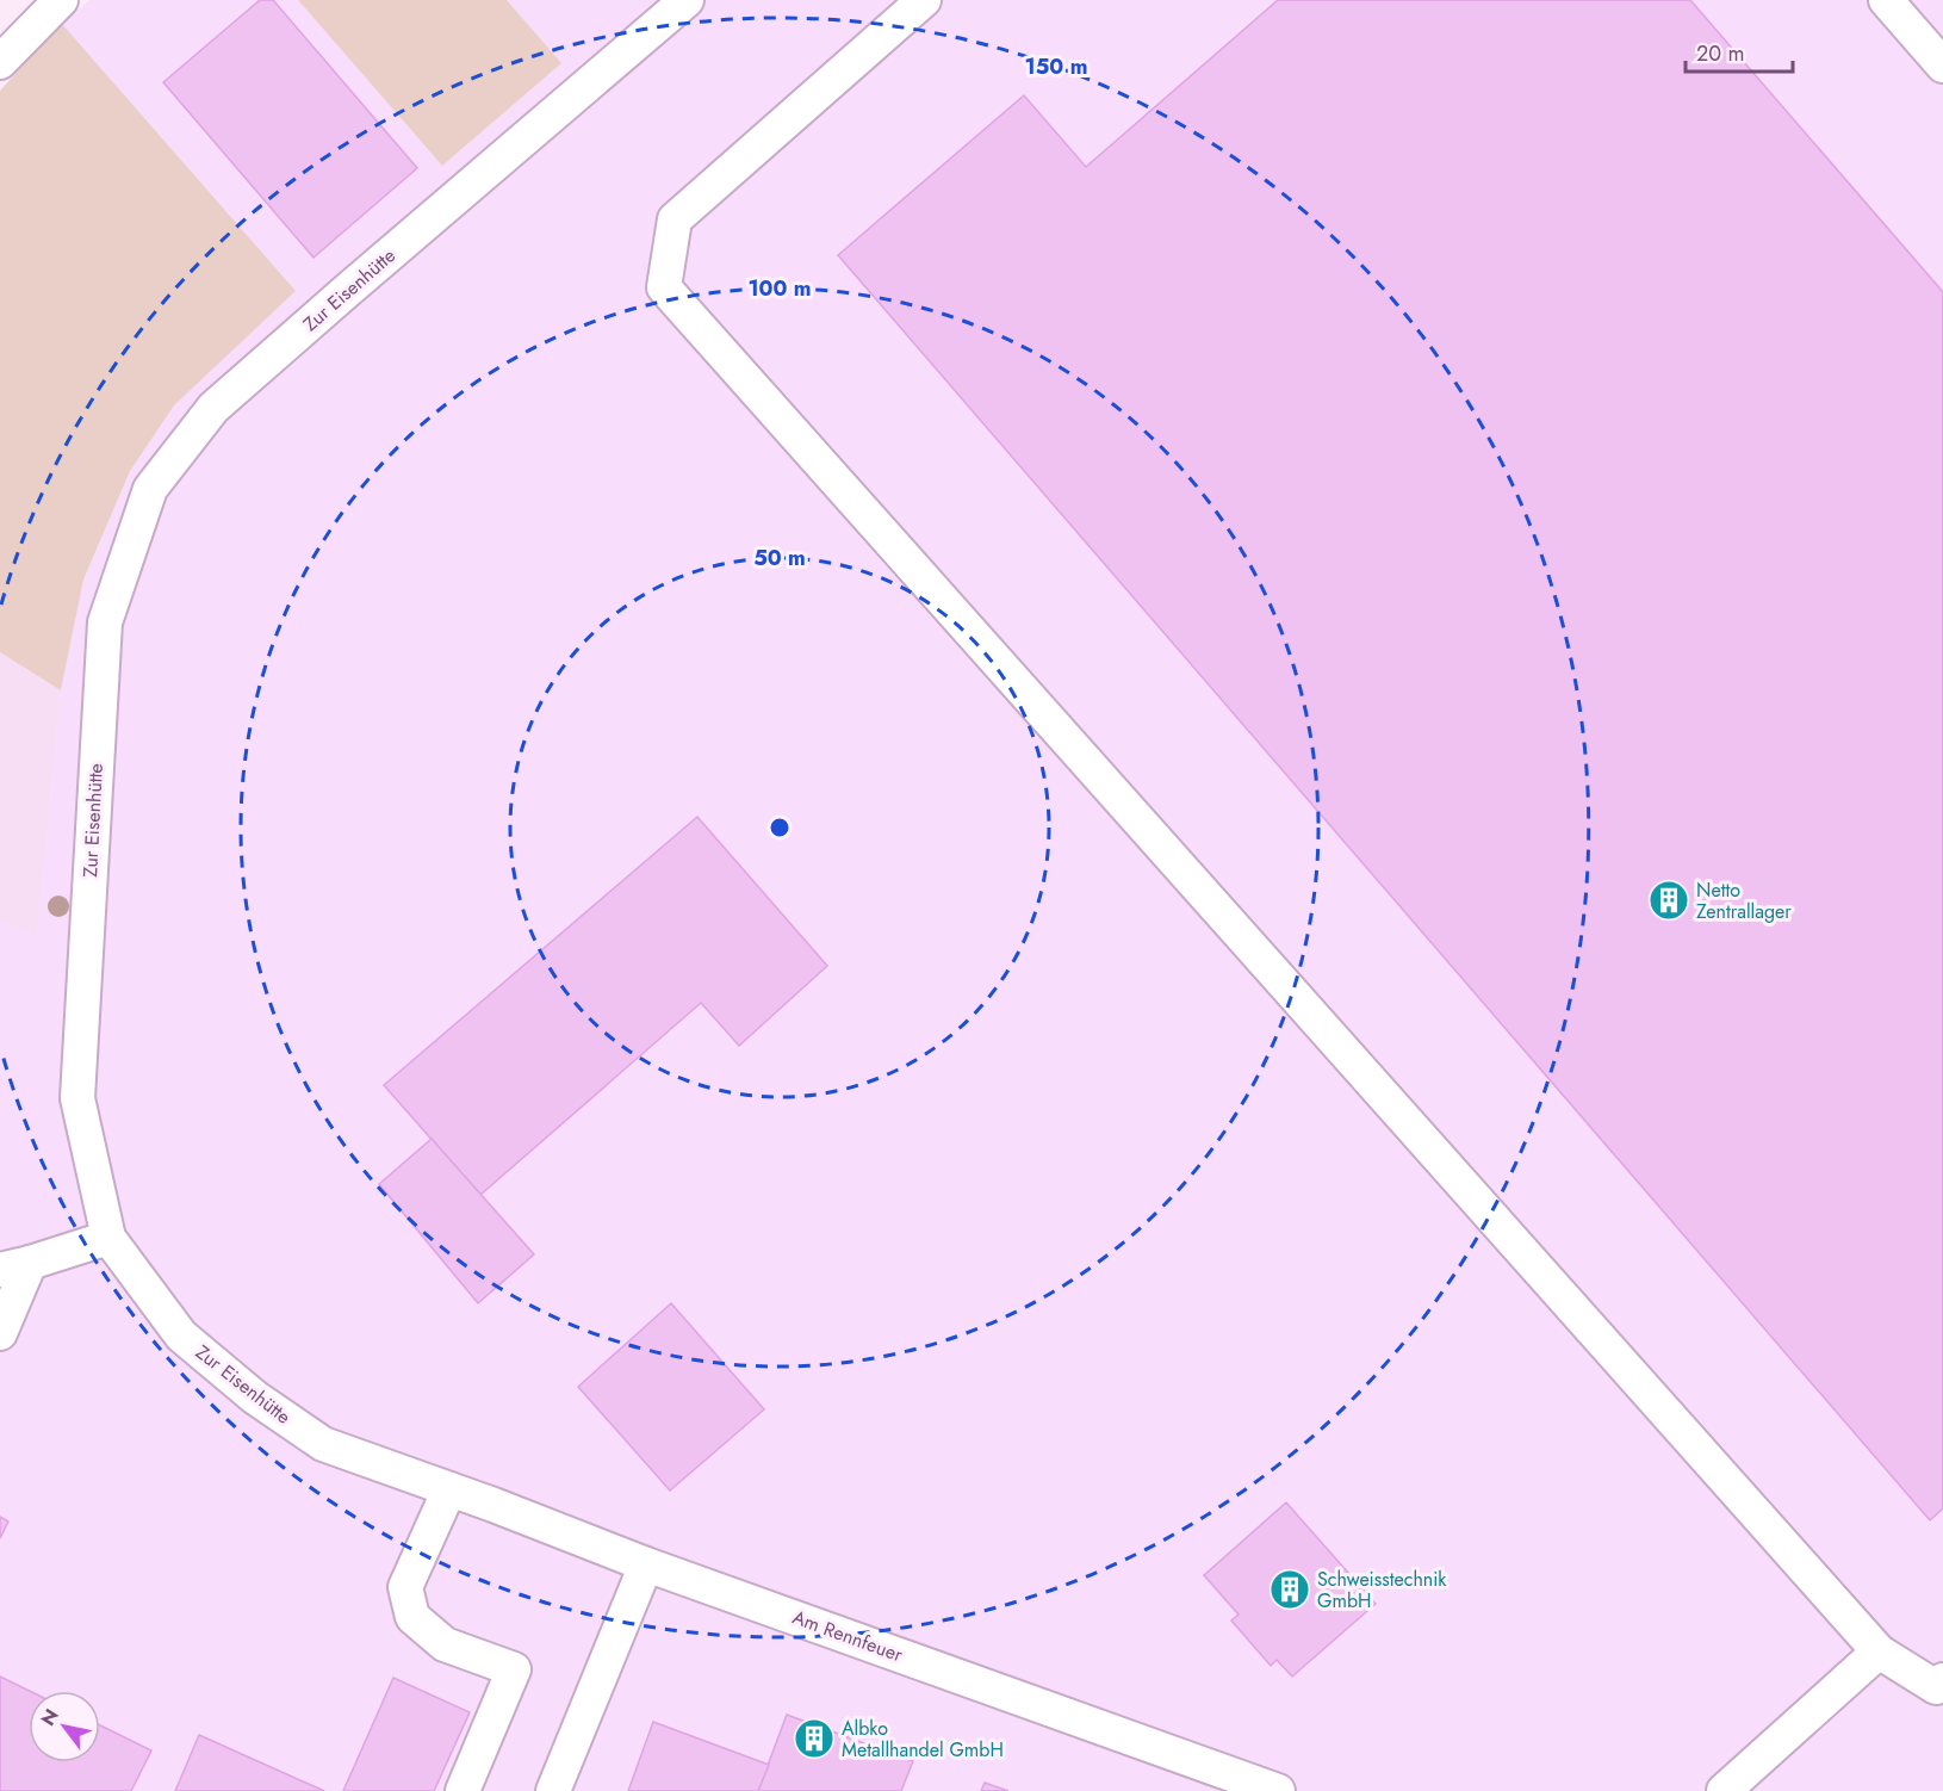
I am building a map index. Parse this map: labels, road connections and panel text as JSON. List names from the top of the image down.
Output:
{
  "streets": {
    "street": ["Zur Eisenhütte", "Am Rennfeuer"]
  },
  "crossings": [
    ["Zur Eisenhütte", "Am Rennfeuer"]
  ],
  "places": {
    "building": ["Netto Zentrallager", "Schweisstechnik GmbH", "Albko Metallhandel GmbH"]
  },
  "scale_bar": "20 m",
  "north": "top left",
  "rings": ["150 m", "100 m", "50 m"]
}
